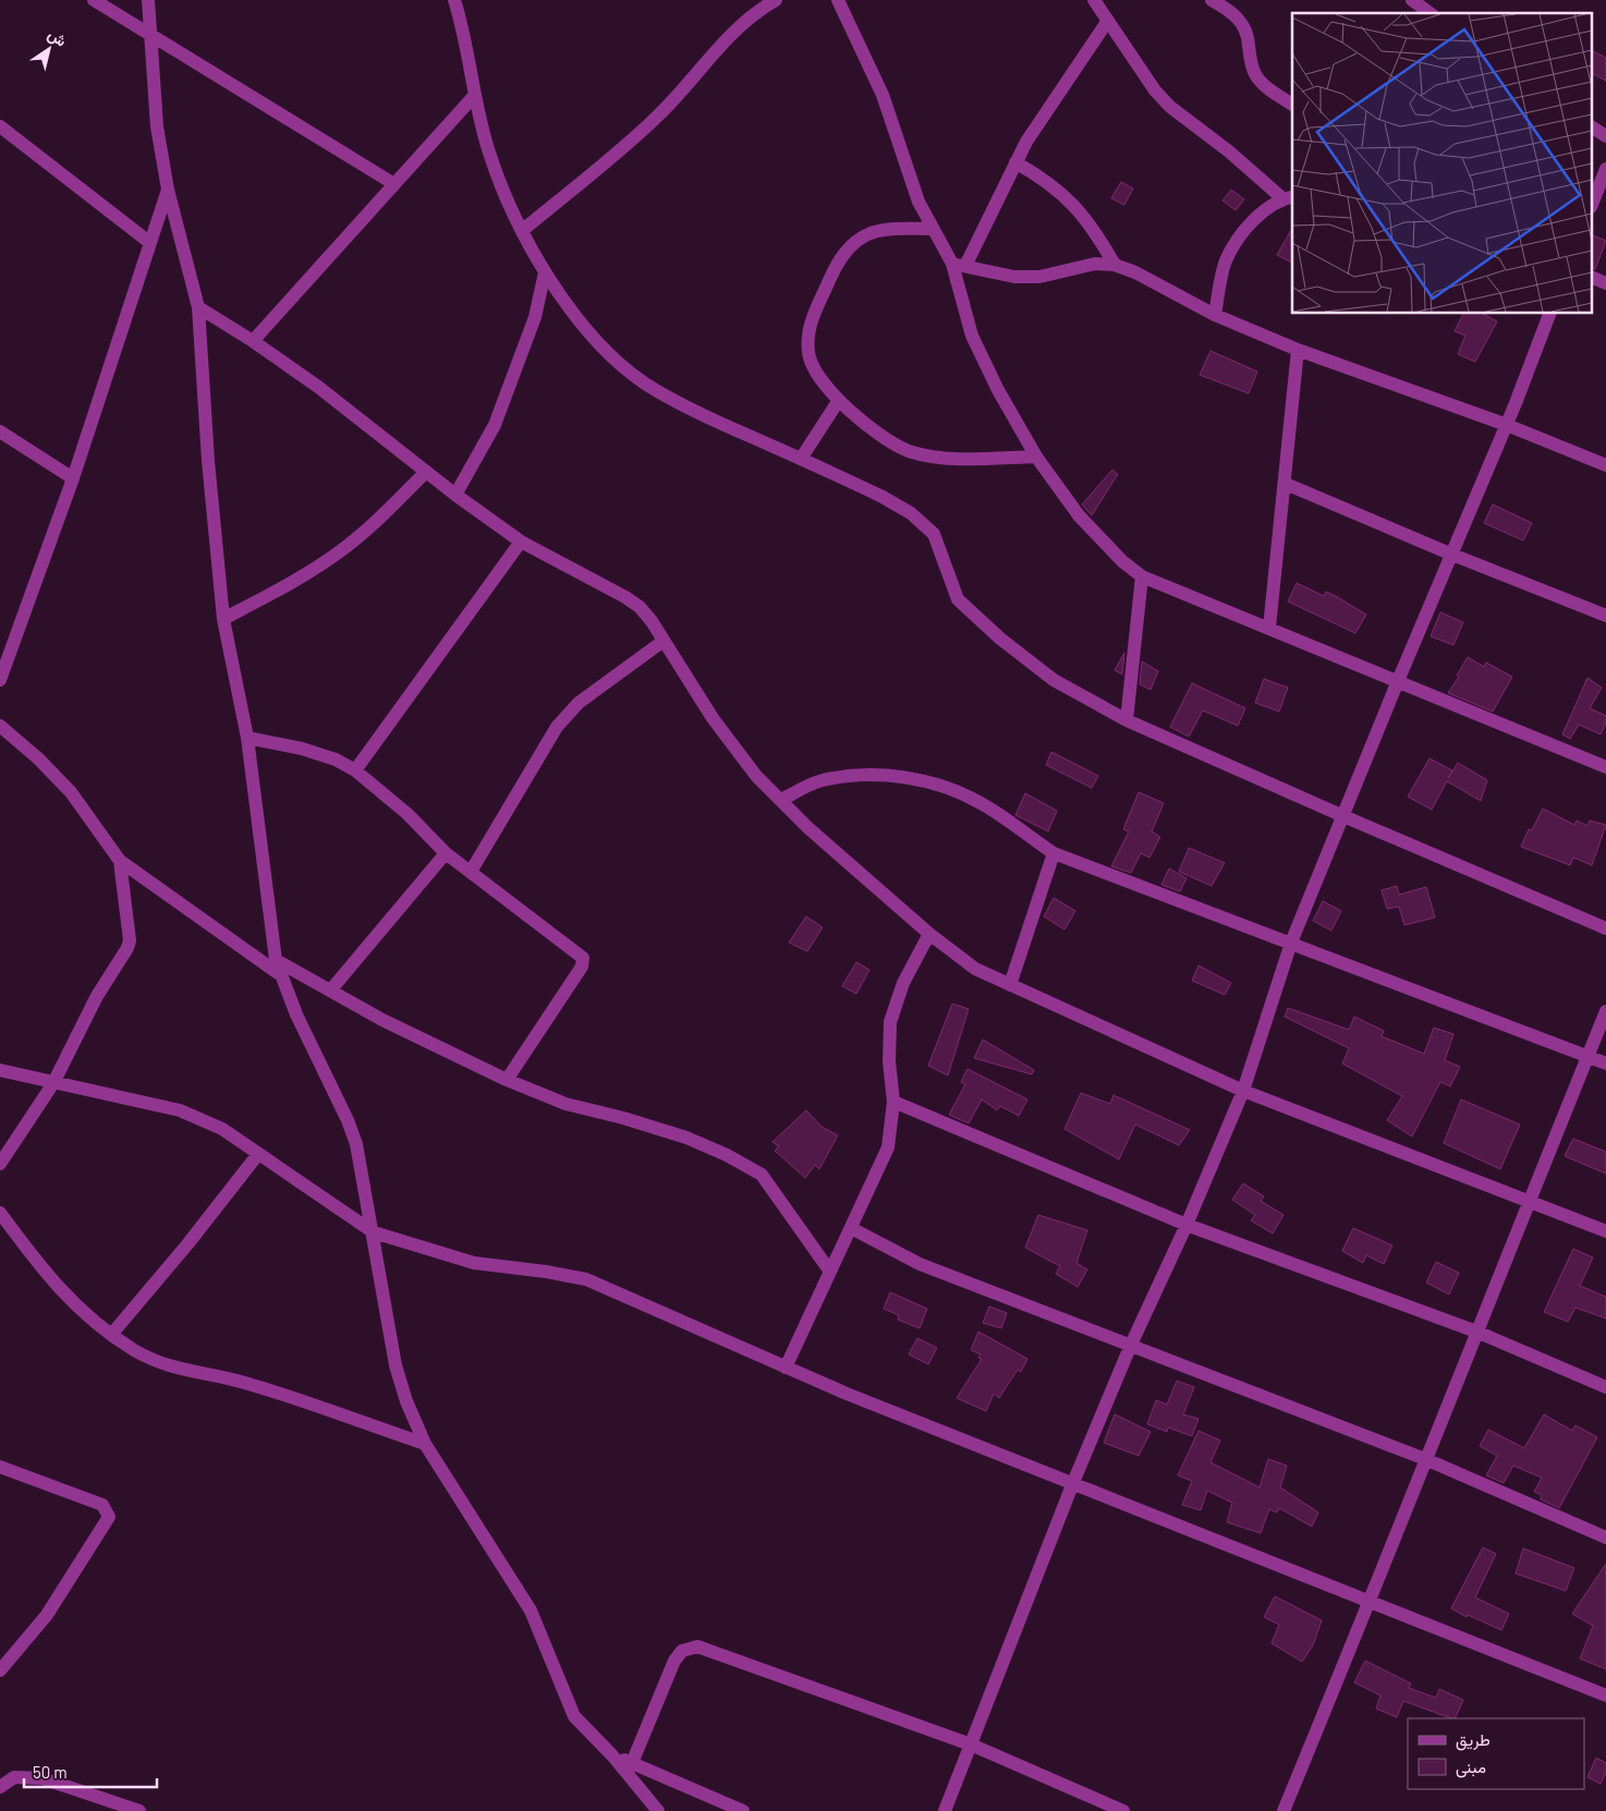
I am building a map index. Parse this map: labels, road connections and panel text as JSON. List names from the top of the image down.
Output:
{
  "legend": ["طريق", "مبنى"],
  "scale_bar": "50 m",
  "north": "top right"
}
